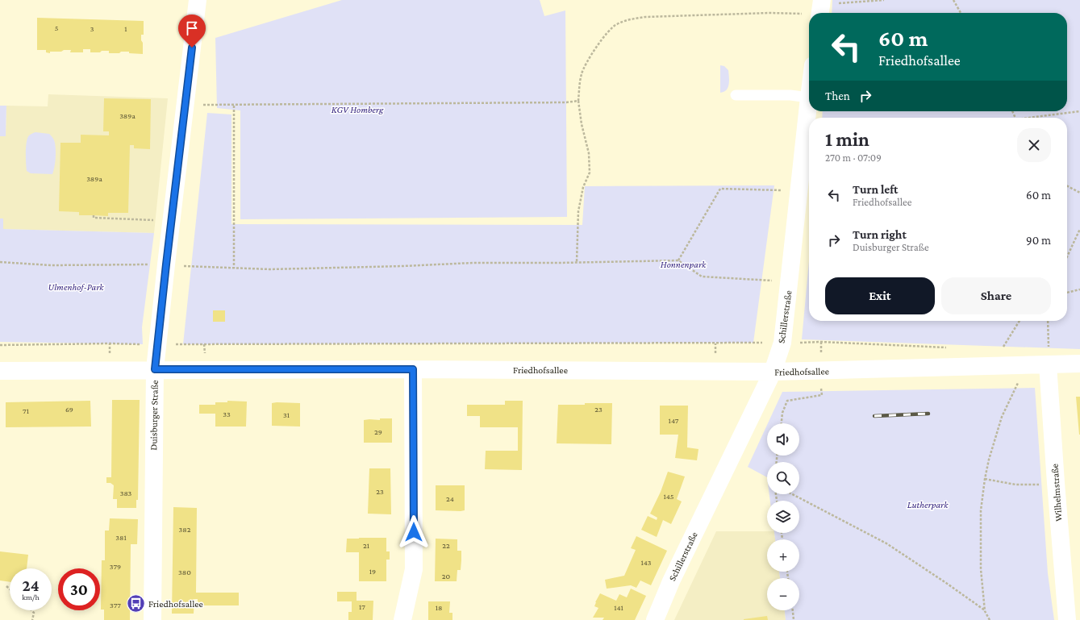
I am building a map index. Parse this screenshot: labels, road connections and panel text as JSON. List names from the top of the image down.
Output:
{
  "streets": {
    "street": [
      "Schillerstraße",
      "Friedhofsallee",
      "Duisburger Straße",
      "Wilhelmstraße"
    ]
  },
  "crossings": [
    ["Schillerstraße", "Friedhofsallee"],
    ["Friedhofsallee", "Duisburger Straße"],
    ["Friedhofsallee", "Wilhelmstraße"]
  ],
  "parks": [
    "KGV Homberg",
    "Honnenpark",
    "Ulmenhof-Park",
    "Lutherpark"
  ],
  "places": {
    "bus stop": ["Friedhofsallee"]
  },
  "house_numbers": [
    "5",
    "3",
    "1",
    "389a",
    "389a",
    "69",
    "23",
    "71",
    "33",
    "31",
    "147",
    "29",
    "23",
    "383",
    "145",
    "24",
    "382",
    "381",
    "21",
    "22",
    "143",
    "379",
    "19",
    "380",
    "20",
    "377",
    "17",
    "18",
    "141"
  ],
  "page": {
    "turn": ["60 m", "Friedhofsallee"],
    "then": "Then",
    "heading": ["1 min", "270 m · 07:09"],
    "list": [
      {
        "name": "Turn left",
        "note": "Friedhofsallee",
        "value": "60 m"
      },
      {
        "name": "Turn right",
        "note": "Duisburger Straße",
        "value": "90 m"
      }
    ],
    "buttons": ["Exit", "Share"],
    "map_buttons": ["+", "−"],
    "speed": "24 km/h",
    "limit": "30"
  }
}
